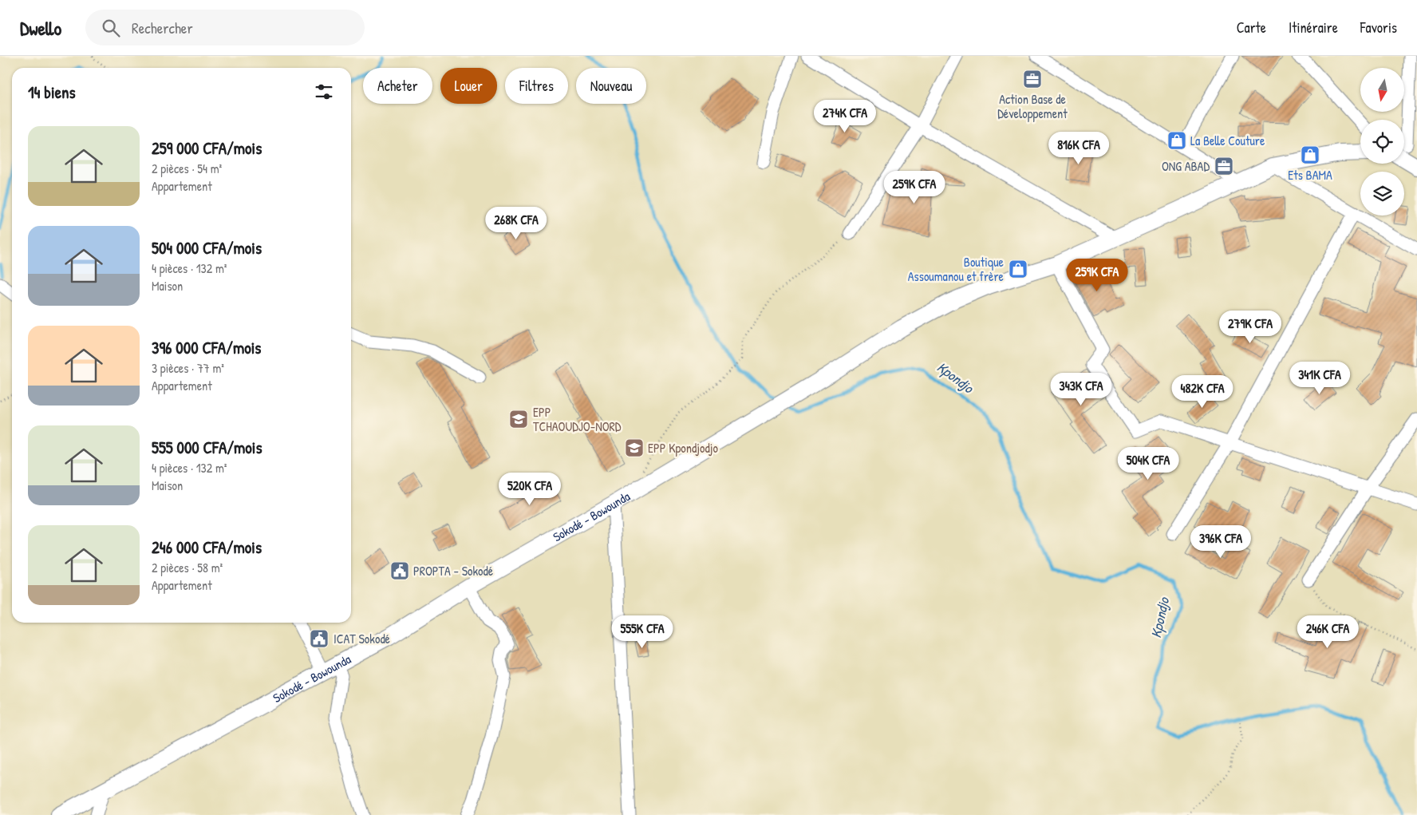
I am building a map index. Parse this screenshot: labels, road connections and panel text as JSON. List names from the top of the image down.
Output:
{
  "streets": {
    "main road": ["Sokodé - Bowounda"]
  },
  "water": ["Kpondjo"],
  "places": {
    "office": ["Action Base de Développement", "ONG ABAD"],
    "shop": ["La Belle Couture", "Ets BAMA", "Boutique Assoumanou et frère"],
    "school or university": ["EPP TCHAOUDJO-NORD", "EPP Kpondjodjo"],
    "public building": ["PROPTA - Sokodé", "ICAT Sokodé"]
  },
  "north": "bottom",
  "page": {
    "header": "Dwello",
    "search": "Rechercher",
    "nav": ["Carte", "Itinéraire", "Favoris"],
    "chip": [
      "Acheter",
      "Louer",
      "Filtres",
      "Nouveau"
    ],
    "heading": "14 biens",
    "price": [
      "274K CFA",
      "816K CFA",
      "259K CFA",
      "268K CFA",
      "259K CFA",
      "279K CFA",
      "341K CFA",
      "343K CFA",
      "482K CFA",
      "504K CFA",
      "520K CFA",
      "396K CFA",
      "555K CFA",
      "246K CFA"
    ],
    "list": [
      {
        "name": "259 000 CFA/mois",
        "note": "2 pièces · 54 m² · Appartement"
      },
      {
        "name": "504 000 CFA/mois",
        "note": "4 pièces · 132 m² · Maison"
      },
      {
        "name": "396 000 CFA/mois",
        "note": "3 pièces · 77 m² · Appartement"
      },
      {
        "name": "555 000 CFA/mois",
        "note": "4 pièces · 132 m² · Maison"
      },
      {
        "name": "246 000 CFA/mois",
        "note": "2 pièces · 58 m² · Appartement"
      }
    ]
  }
}
